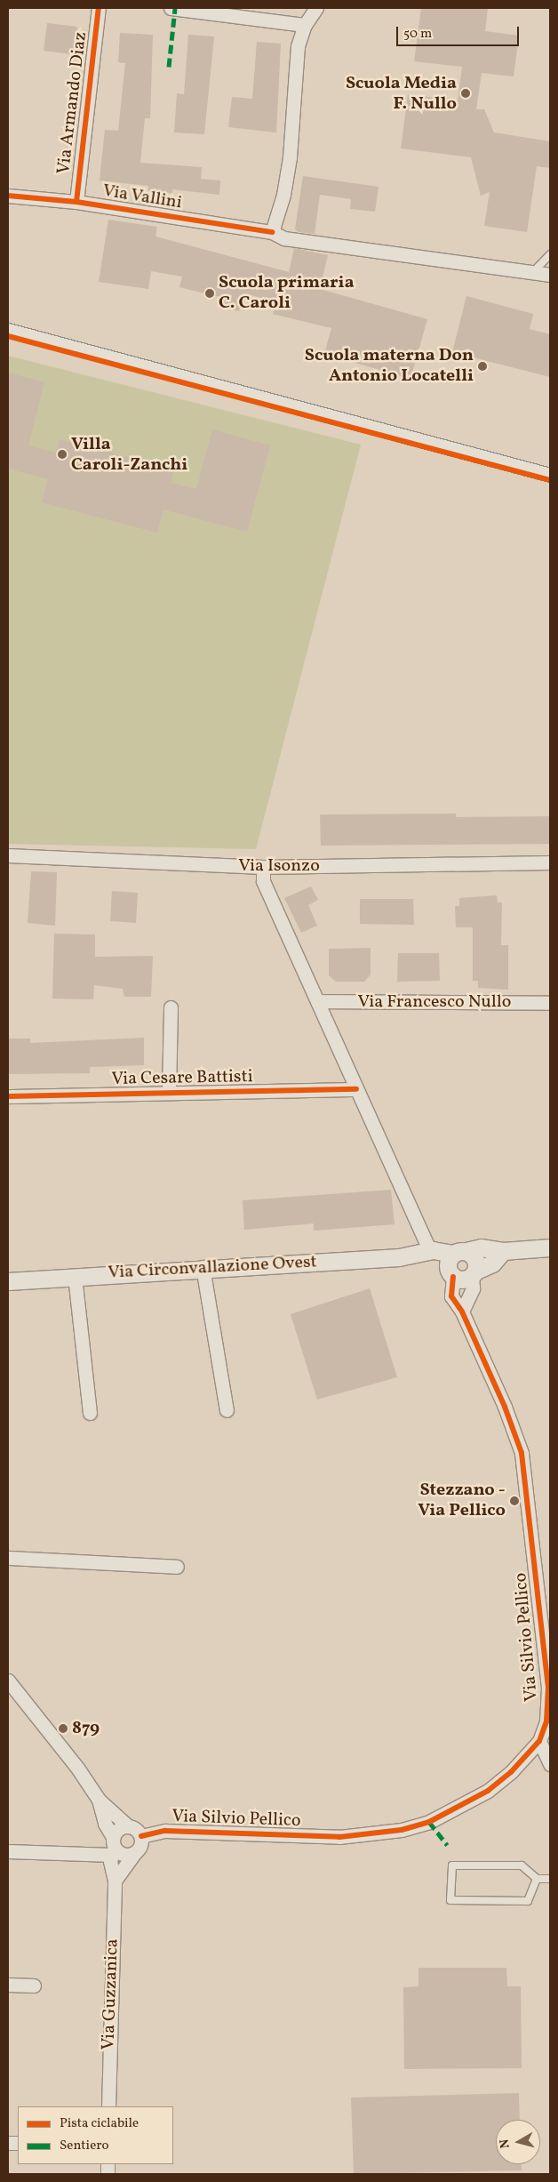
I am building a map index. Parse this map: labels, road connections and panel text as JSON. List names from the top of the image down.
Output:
{
  "streets": {
    "street": [
      "Via Armando Diaz",
      "Via Vallini",
      "Via Isonzo",
      "Via Francesco Nullo",
      "Via Cesare Battisti",
      "Via Circonvallazione Ovest",
      "Via Silvio Pellico",
      "Via Guzzanica"
    ]
  },
  "crossings": [
    ["Via Armando Diaz", "Via Vallini"],
    ["Via Circonvallazione Ovest", "Via Silvio Pellico"],
    ["Via Silvio Pellico", "Via Guzzanica"]
  ],
  "places": [
    "Scuola Media F. Nullo",
    "Scuola primaria C. Caroli",
    "Scuola materna Don Antonio Locatelli",
    "Villa Caroli-Zanchi",
    "Stezzano - Via Pellico",
    "879"
  ],
  "legend": ["Pista ciclabile", "Sentiero"],
  "scale_bar": "50 m",
  "north": "left"
}
